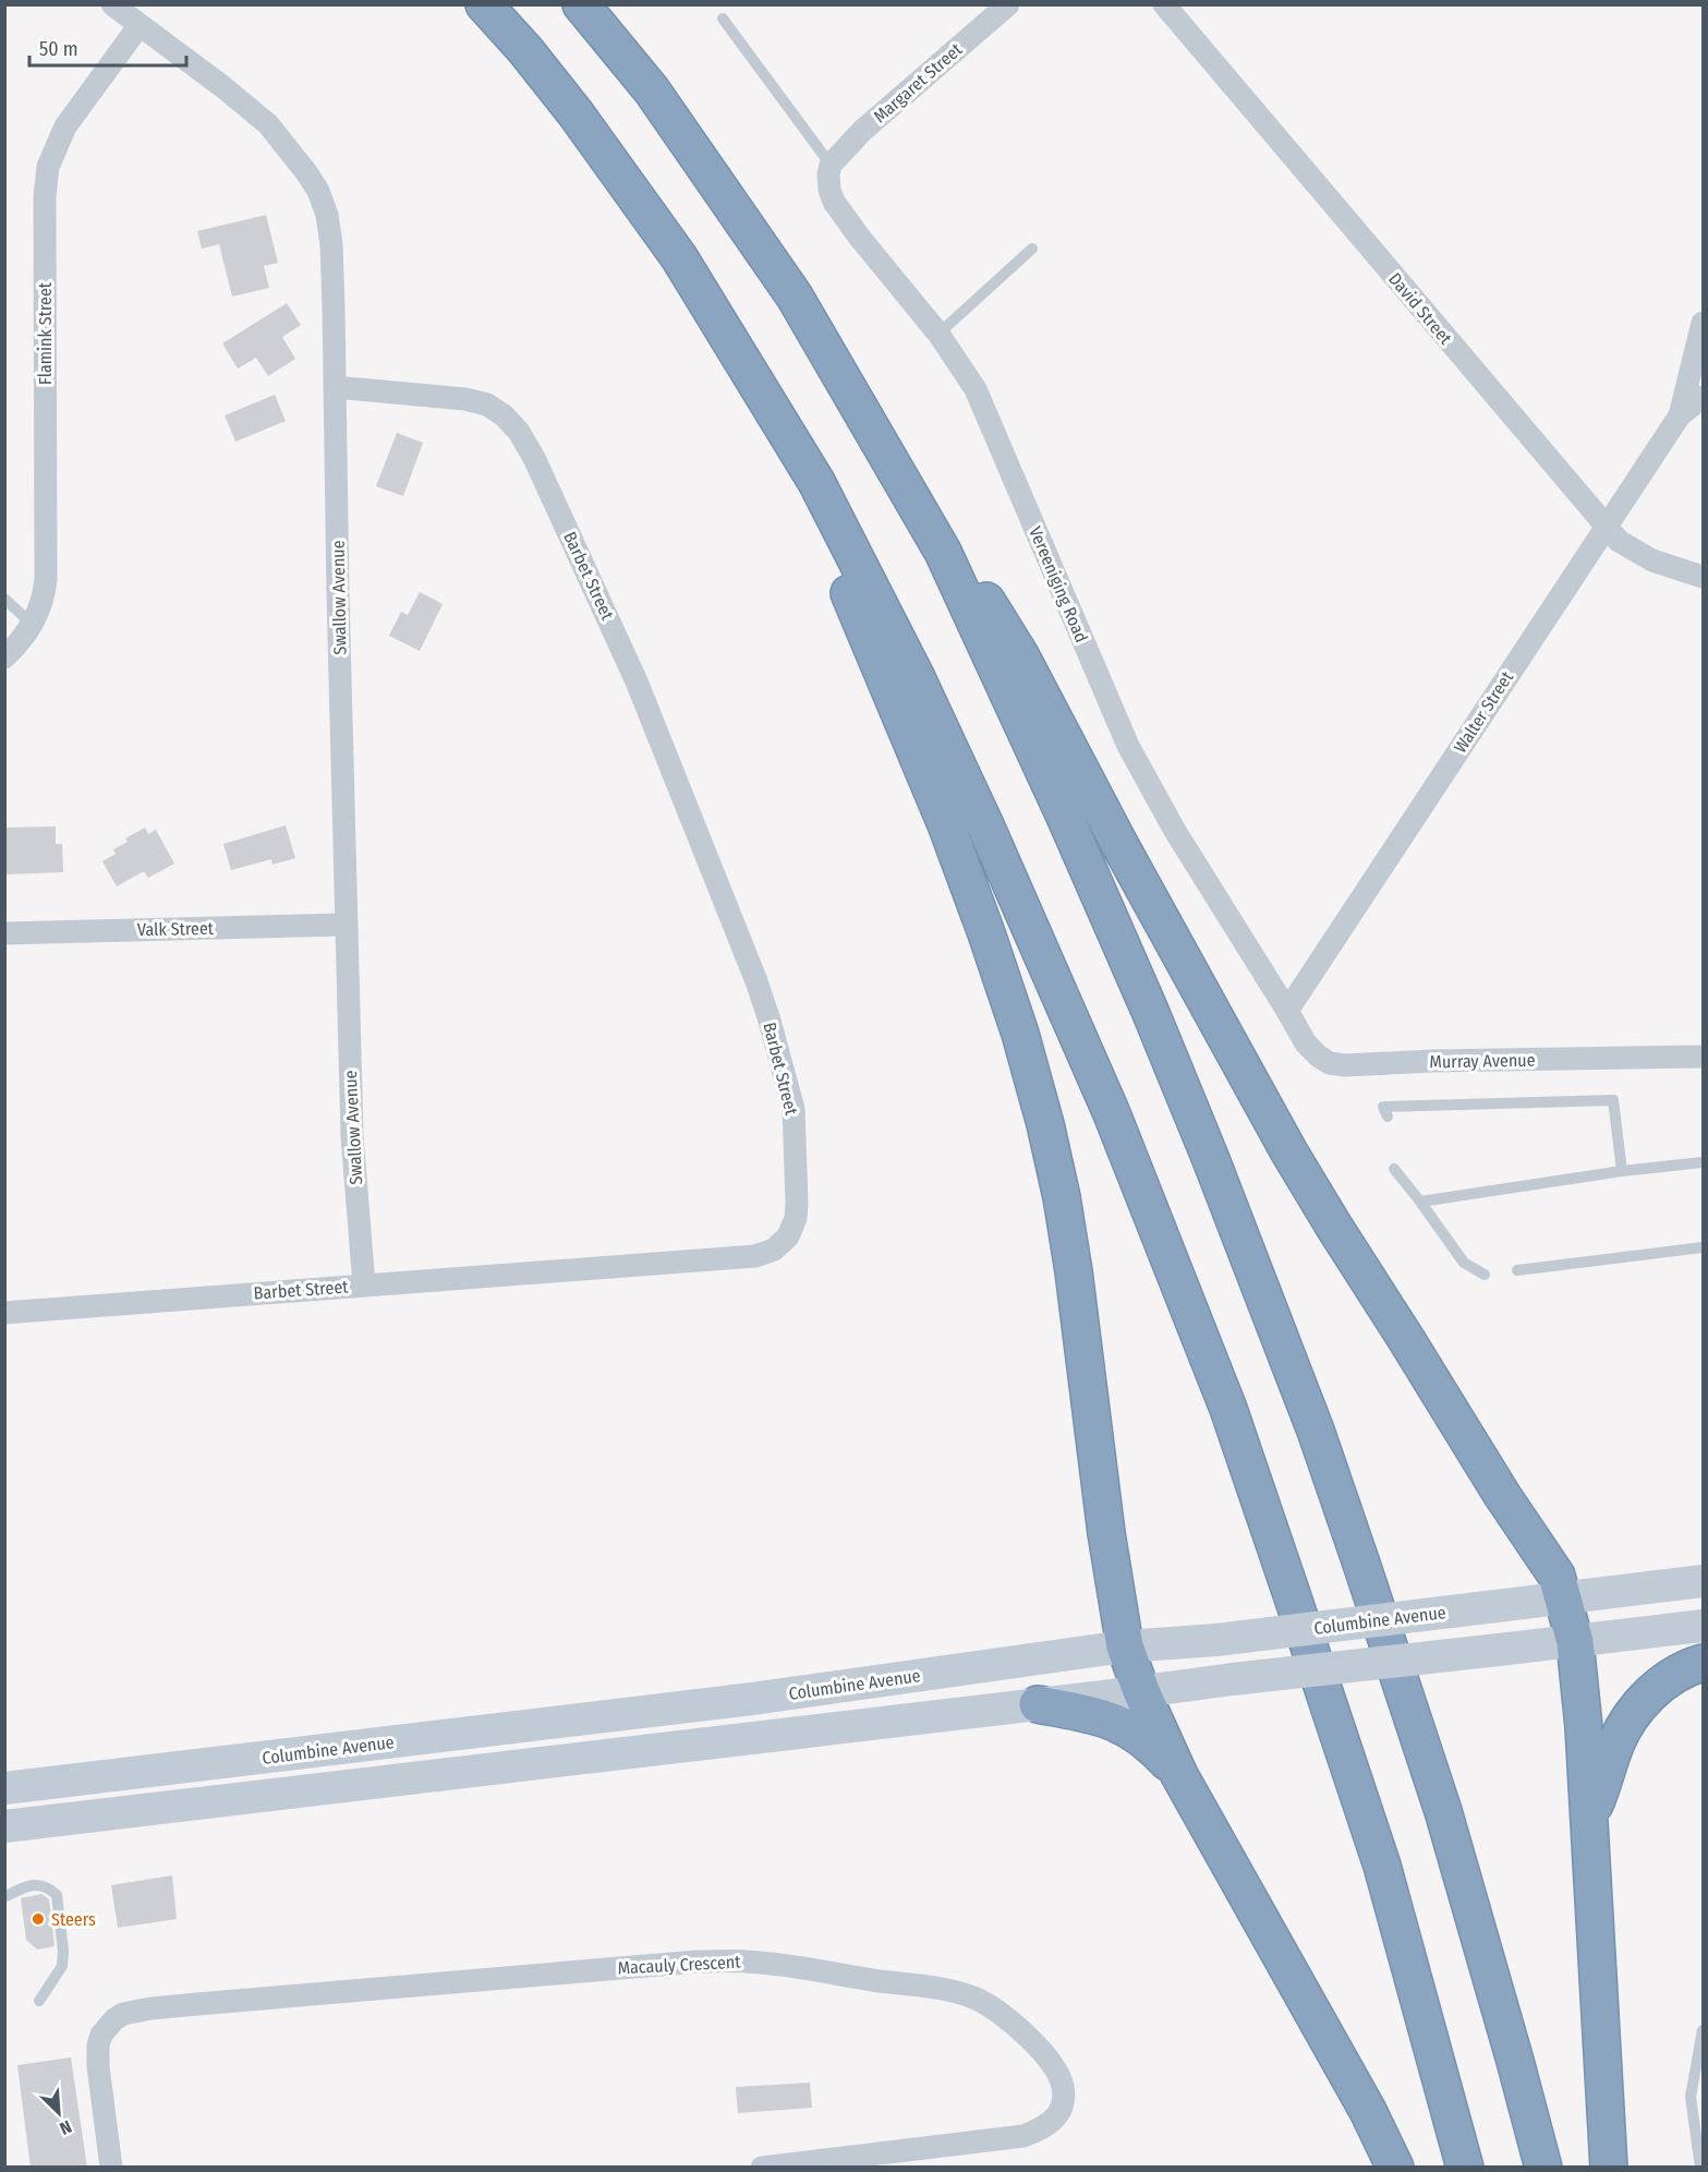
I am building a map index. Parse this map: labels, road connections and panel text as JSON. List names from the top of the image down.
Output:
{
  "streets": {
    "main road": ["Columbine Avenue"],
    "street": [
      "Margaret Street",
      "David Street",
      "Flamink Street",
      "Barbet Street",
      "Vereeniging Road",
      "Swallow Avenue",
      "Walter Street",
      "Valk Street",
      "Murray Avenue",
      "Macauly Crescent"
    ]
  },
  "crossings": [
    ["Margaret Street", "Vereeniging Road"],
    ["David Street", "Walter Street"],
    ["Flamink Street", "Swallow Avenue"],
    ["Barbet Street", "Swallow Avenue"],
    ["Vereeniging Road", "Walter Street"],
    ["Vereeniging Road", "Murray Avenue"],
    ["Swallow Avenue", "Valk Street"],
    ["Walter Street", "Murray Avenue"]
  ],
  "places": ["Steers"],
  "scale_bar": "50 m",
  "north": "bottom right"
}
